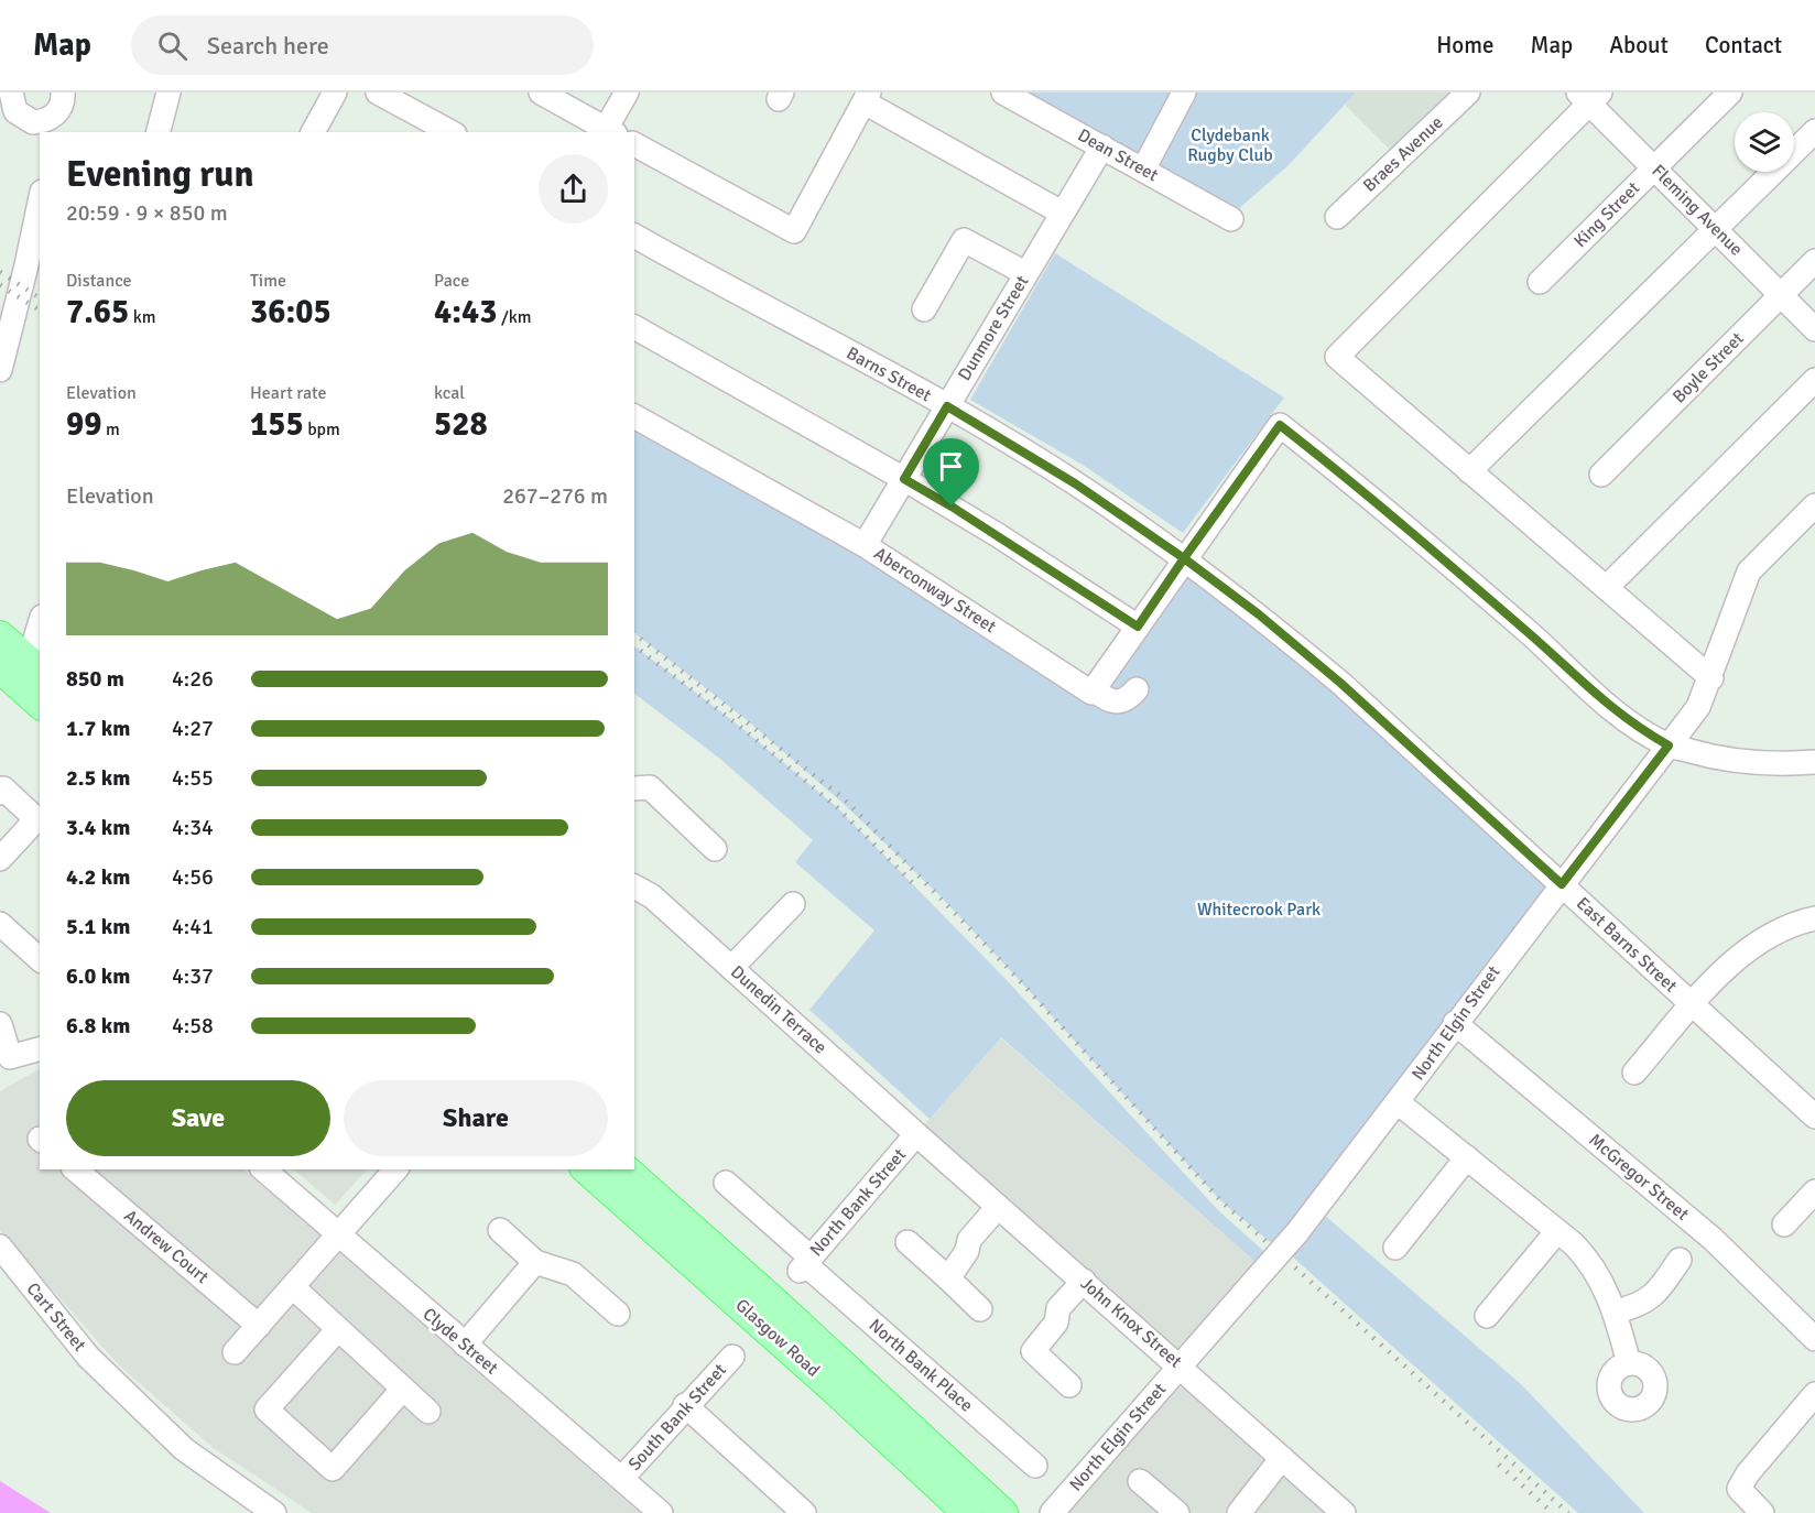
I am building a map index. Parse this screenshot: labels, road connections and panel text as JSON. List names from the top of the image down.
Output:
{
  "streets": {
    "main road": ["Glasgow Road"],
    "street": [
      "Braes Avenue",
      "Dean Street",
      "Fleming Avenue",
      "King Street",
      "Dunmore Street",
      "Boyle Street",
      "Barns Street",
      "Aberconway Street",
      "East Barns Street",
      "Dunedin Terrace",
      "North Elgin Street",
      "McGregor Street",
      "North Bank Street",
      "Andrew Court",
      "Cart Street",
      "John Knox Street",
      "Clyde Street",
      "North Bank Place",
      "South Bank Street"
    ]
  },
  "crossings": [
    ["Dean Street", "Dunmore Street"],
    ["Fleming Avenue", "King Street"],
    ["Fleming Avenue", "Boyle Street"],
    ["Dunmore Street", "Barns Street"],
    ["Dunmore Street", "Aberconway Street"],
    ["Barns Street", "East Barns Street"],
    ["Barns Street", "North Elgin Street"],
    ["East Barns Street", "North Elgin Street"],
    ["Dunedin Terrace", "North Bank Street"],
    ["Dunedin Terrace", "John Knox Street"],
    ["North Elgin Street", "McGregor Street"],
    ["North Elgin Street", "John Knox Street"],
    ["North Bank Street", "John Knox Street"],
    ["North Bank Street", "North Bank Place"],
    ["Clyde Street", "South Bank Street"]
  ],
  "parks": ["Clydebank Rugby Club", "Whitecrook Park"],
  "page": {
    "header": "Map",
    "search": "Search here",
    "nav": [
      "Home",
      "Map",
      "About",
      "Contact"
    ],
    "heading": ["Evening run", "20:59 · 9 × 850 m"],
    "stats": [
      ["Distance", "7.65 km"],
      ["Time", "36:05"],
      ["Pace", "4:43 /km"],
      ["Elevation", "99 m"],
      ["Heart rate", "155 bpm"],
      ["kcal", "528"]
    ],
    "chart": ["Elevation", "267–276 m"],
    "list": [
      {
        "name": "850 m",
        "note": "4:26"
      },
      {
        "name": "1.7 km",
        "note": "4:27"
      },
      {
        "name": "2.5 km",
        "note": "4:55"
      },
      {
        "name": "3.4 km",
        "note": "4:34"
      },
      {
        "name": "4.2 km",
        "note": "4:56"
      },
      {
        "name": "5.1 km",
        "note": "4:41"
      },
      {
        "name": "6.0 km",
        "note": "4:37"
      },
      {
        "name": "6.8 km",
        "note": "4:58"
      }
    ],
    "buttons": ["Save", "Share"]
  }
}
